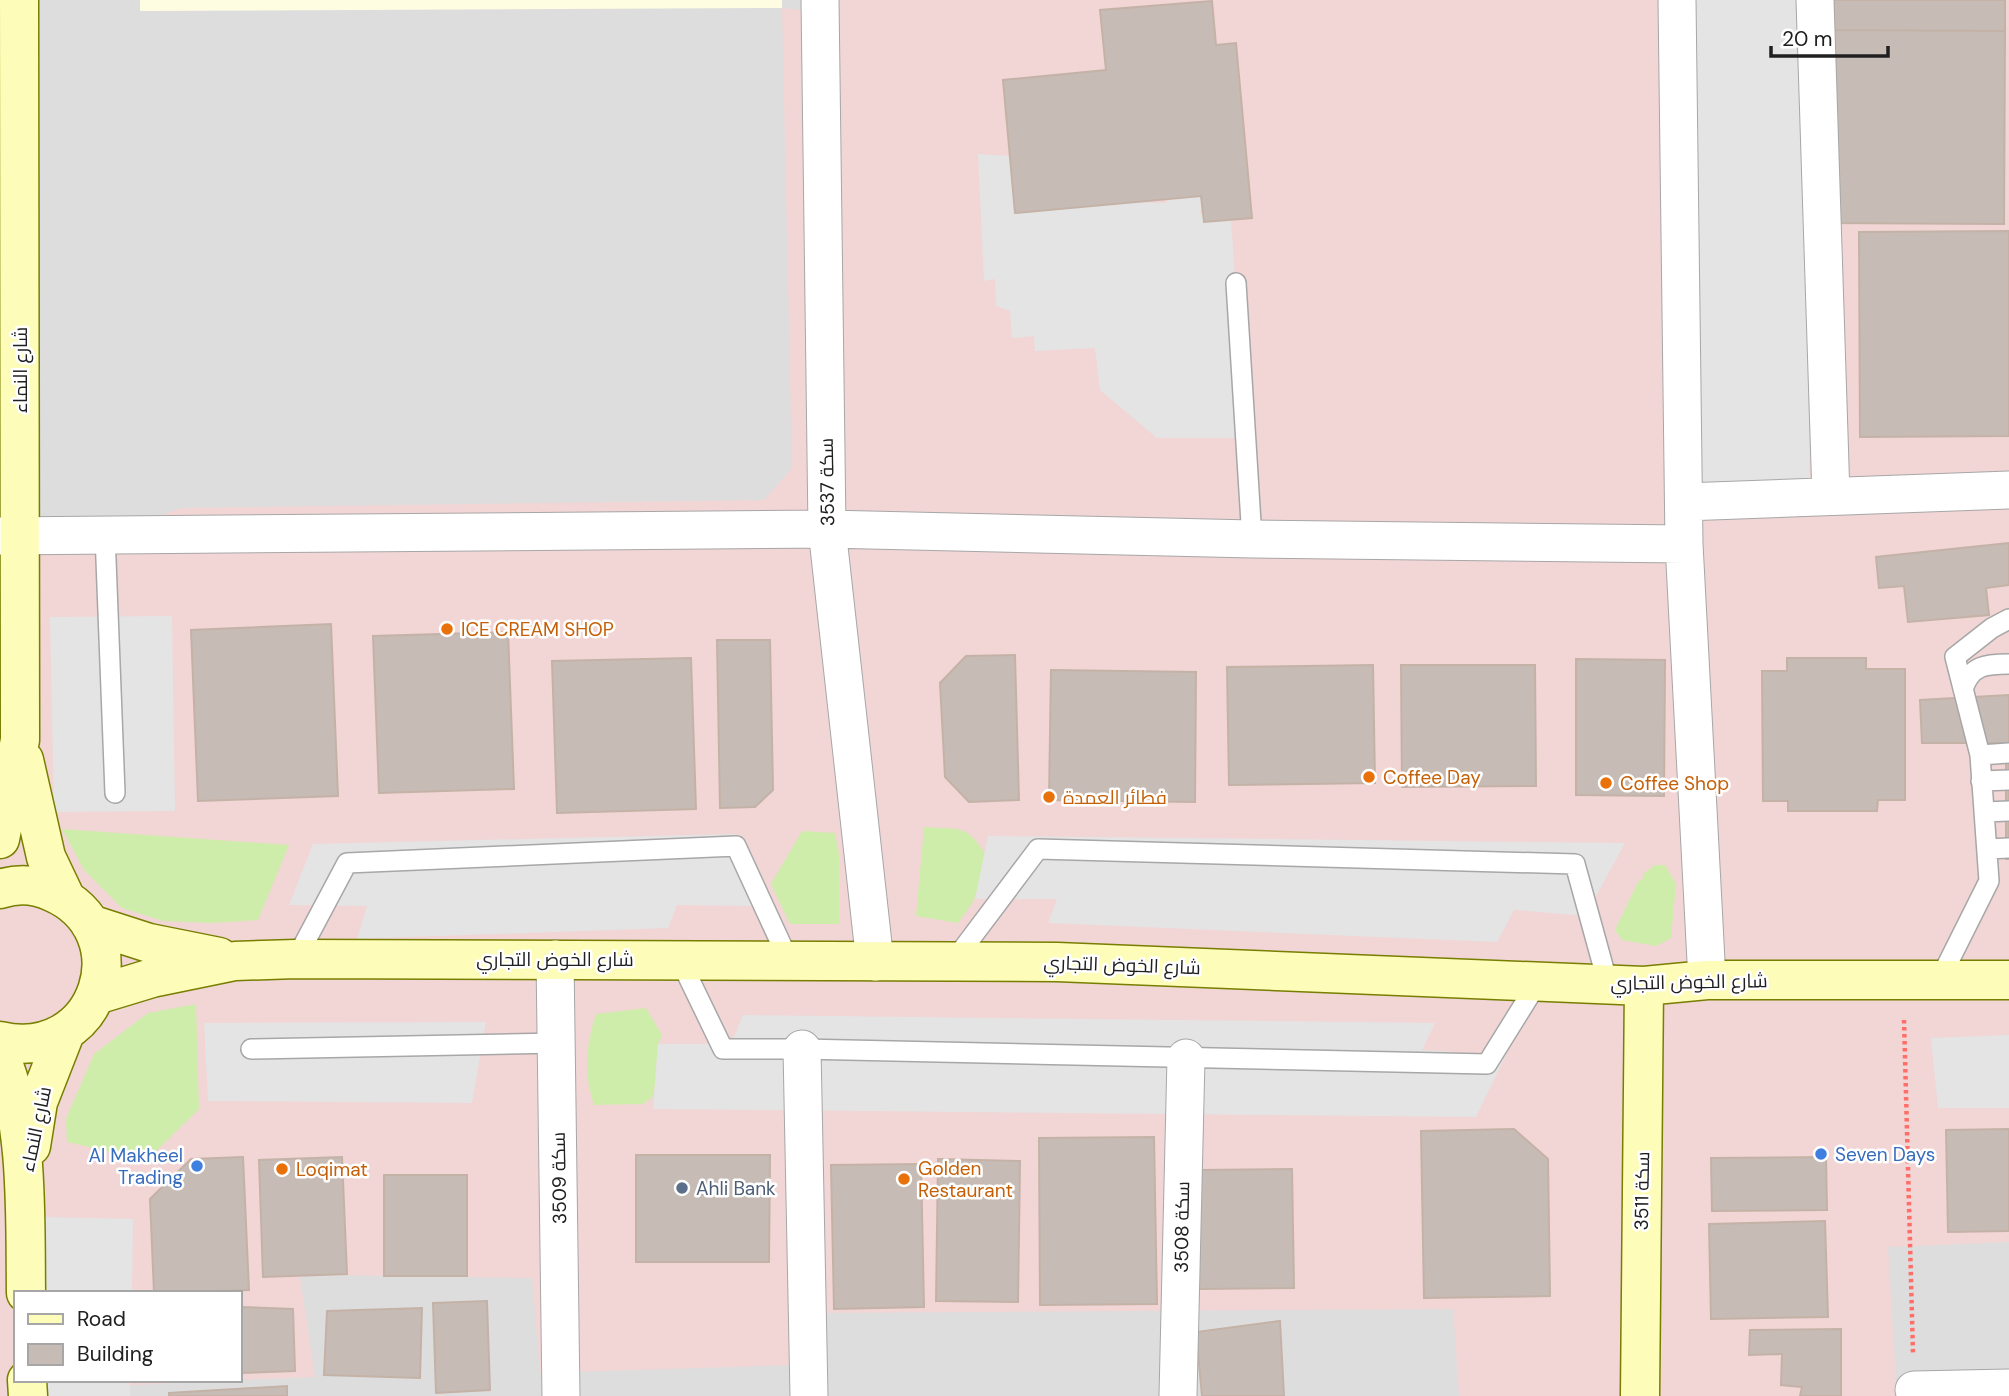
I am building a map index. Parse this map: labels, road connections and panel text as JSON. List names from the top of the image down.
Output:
{
  "streets": {
    "street": [
      "شارع النماء",
      "سكة 3537",
      "شارع الخوض التجاري",
      "سكة 3509",
      "سكة 3511",
      "سكة 3508"
    ]
  },
  "crossings": [
    ["شارع النماء", "شارع الخوض التجاري"],
    ["سكة 3537", "شارع الخوض التجاري"],
    ["شارع الخوض التجاري", "سكة 3509"],
    ["شارع الخوض التجاري", "سكة 3511"]
  ],
  "places": [
    "ICE CREAM SHOP",
    "Coffee Day",
    "Coffee Shop",
    "فطائر العمدة",
    "Seven Days",
    "Al Makheel Trading",
    "Loqimat",
    "Golden Restaurant",
    "Ahli Bank"
  ],
  "legend": ["Road", "Building"],
  "scale_bar": "20 m"
}
